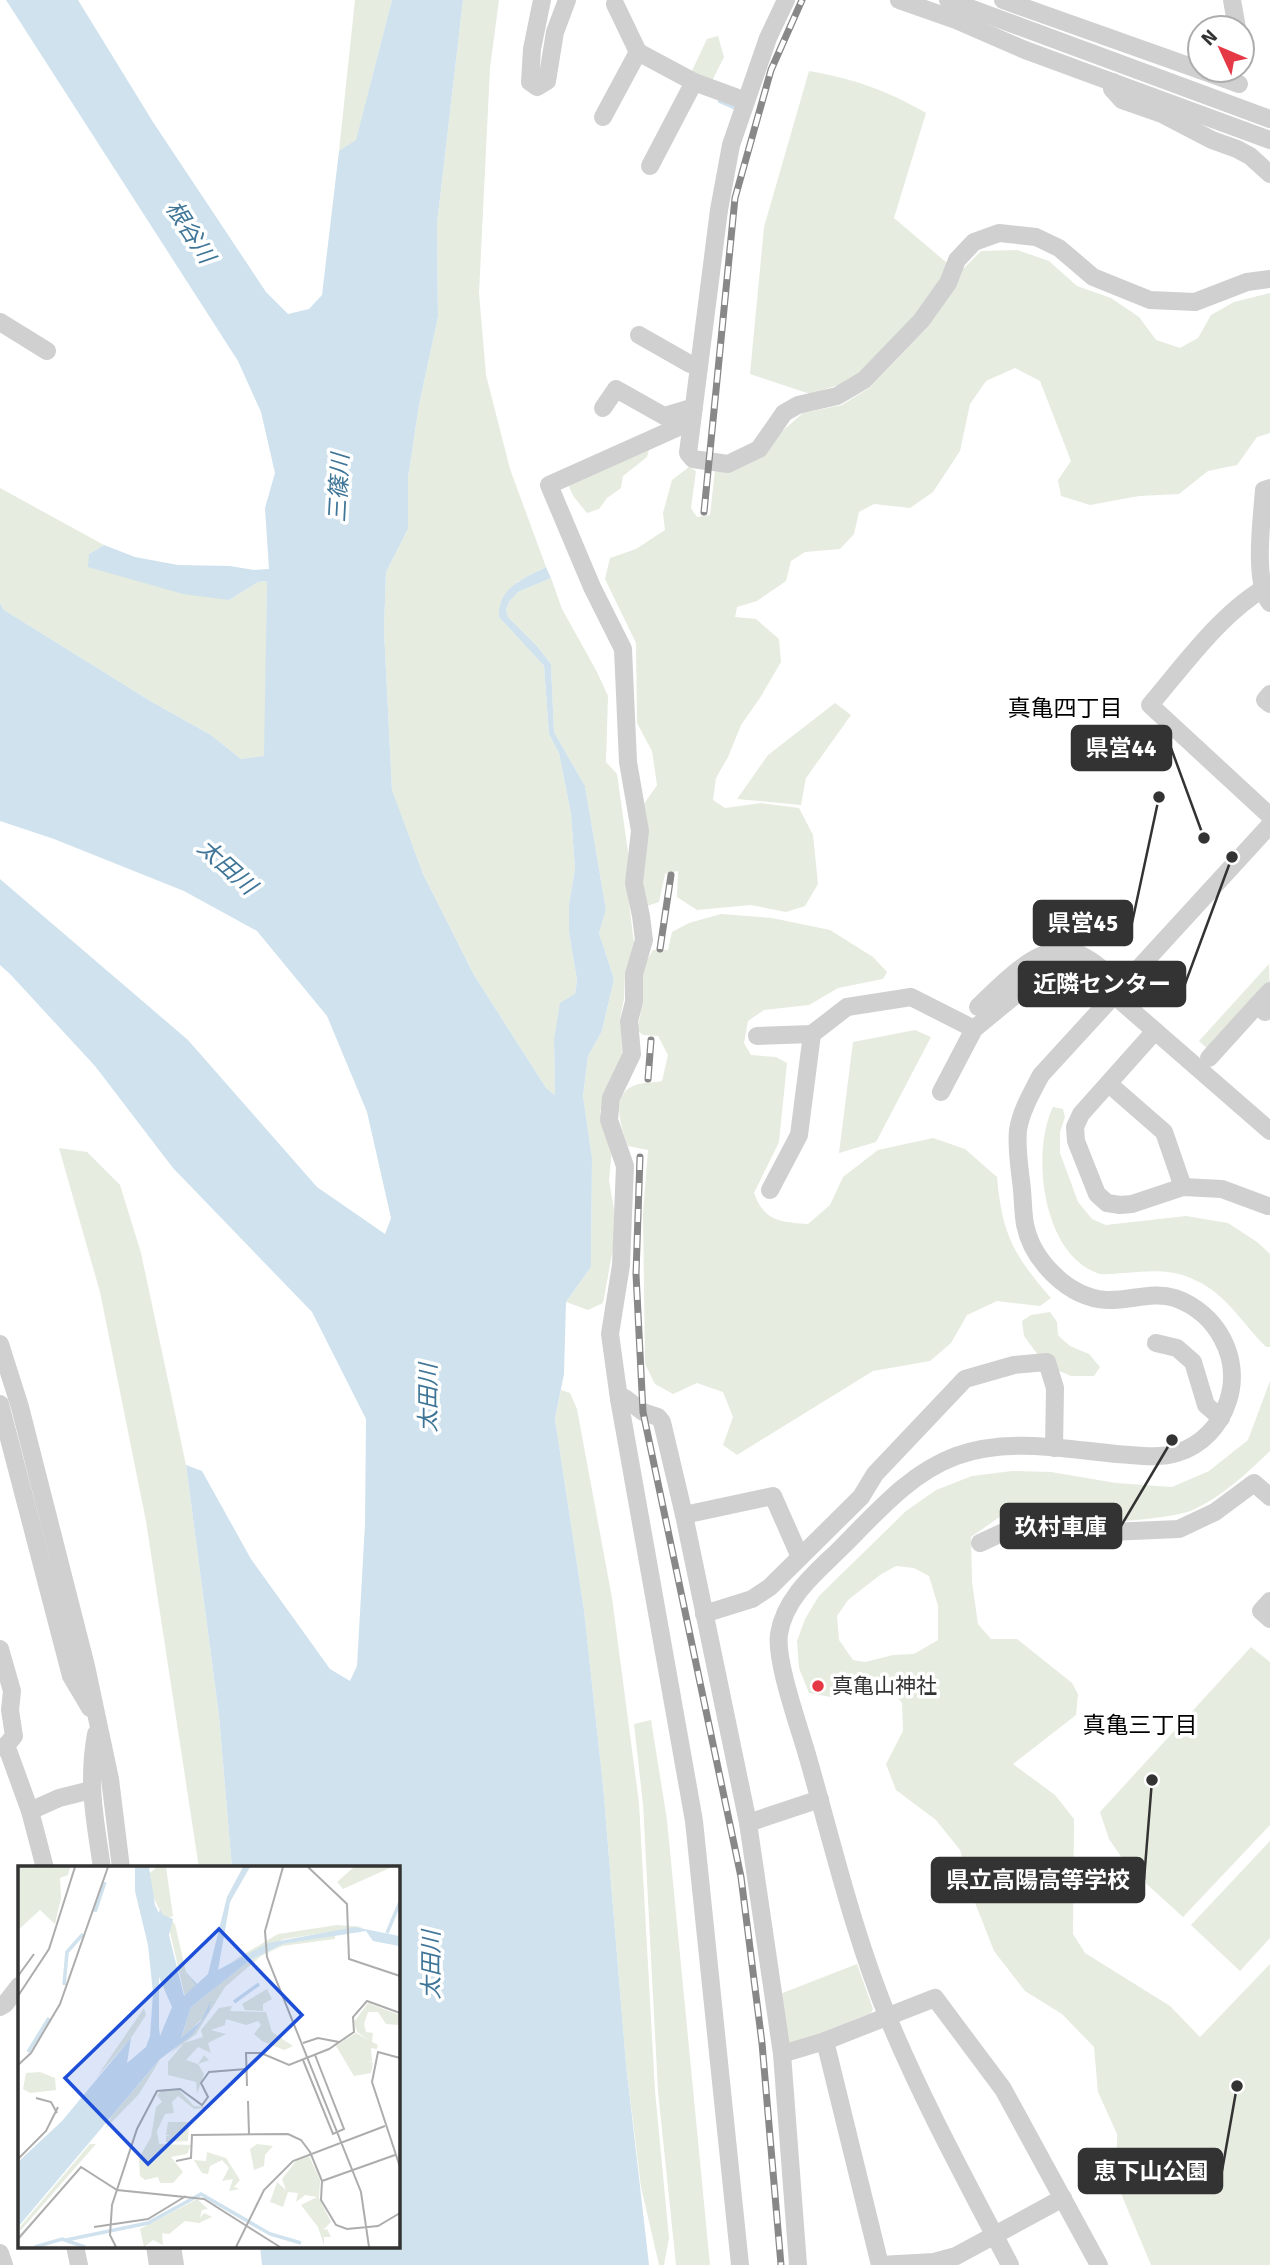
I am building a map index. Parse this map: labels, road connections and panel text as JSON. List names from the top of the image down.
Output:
{
  "districts": ["真亀四丁目", "真亀三丁目"],
  "water": ["根谷川", "三篠川", "太田川"],
  "places": [
    "県営45",
    "県営44",
    "近隣センター",
    "玖村車庫",
    "真亀山神社",
    "県立高陽高等学校",
    "恵下山公園"
  ],
  "north": "top left"
}
